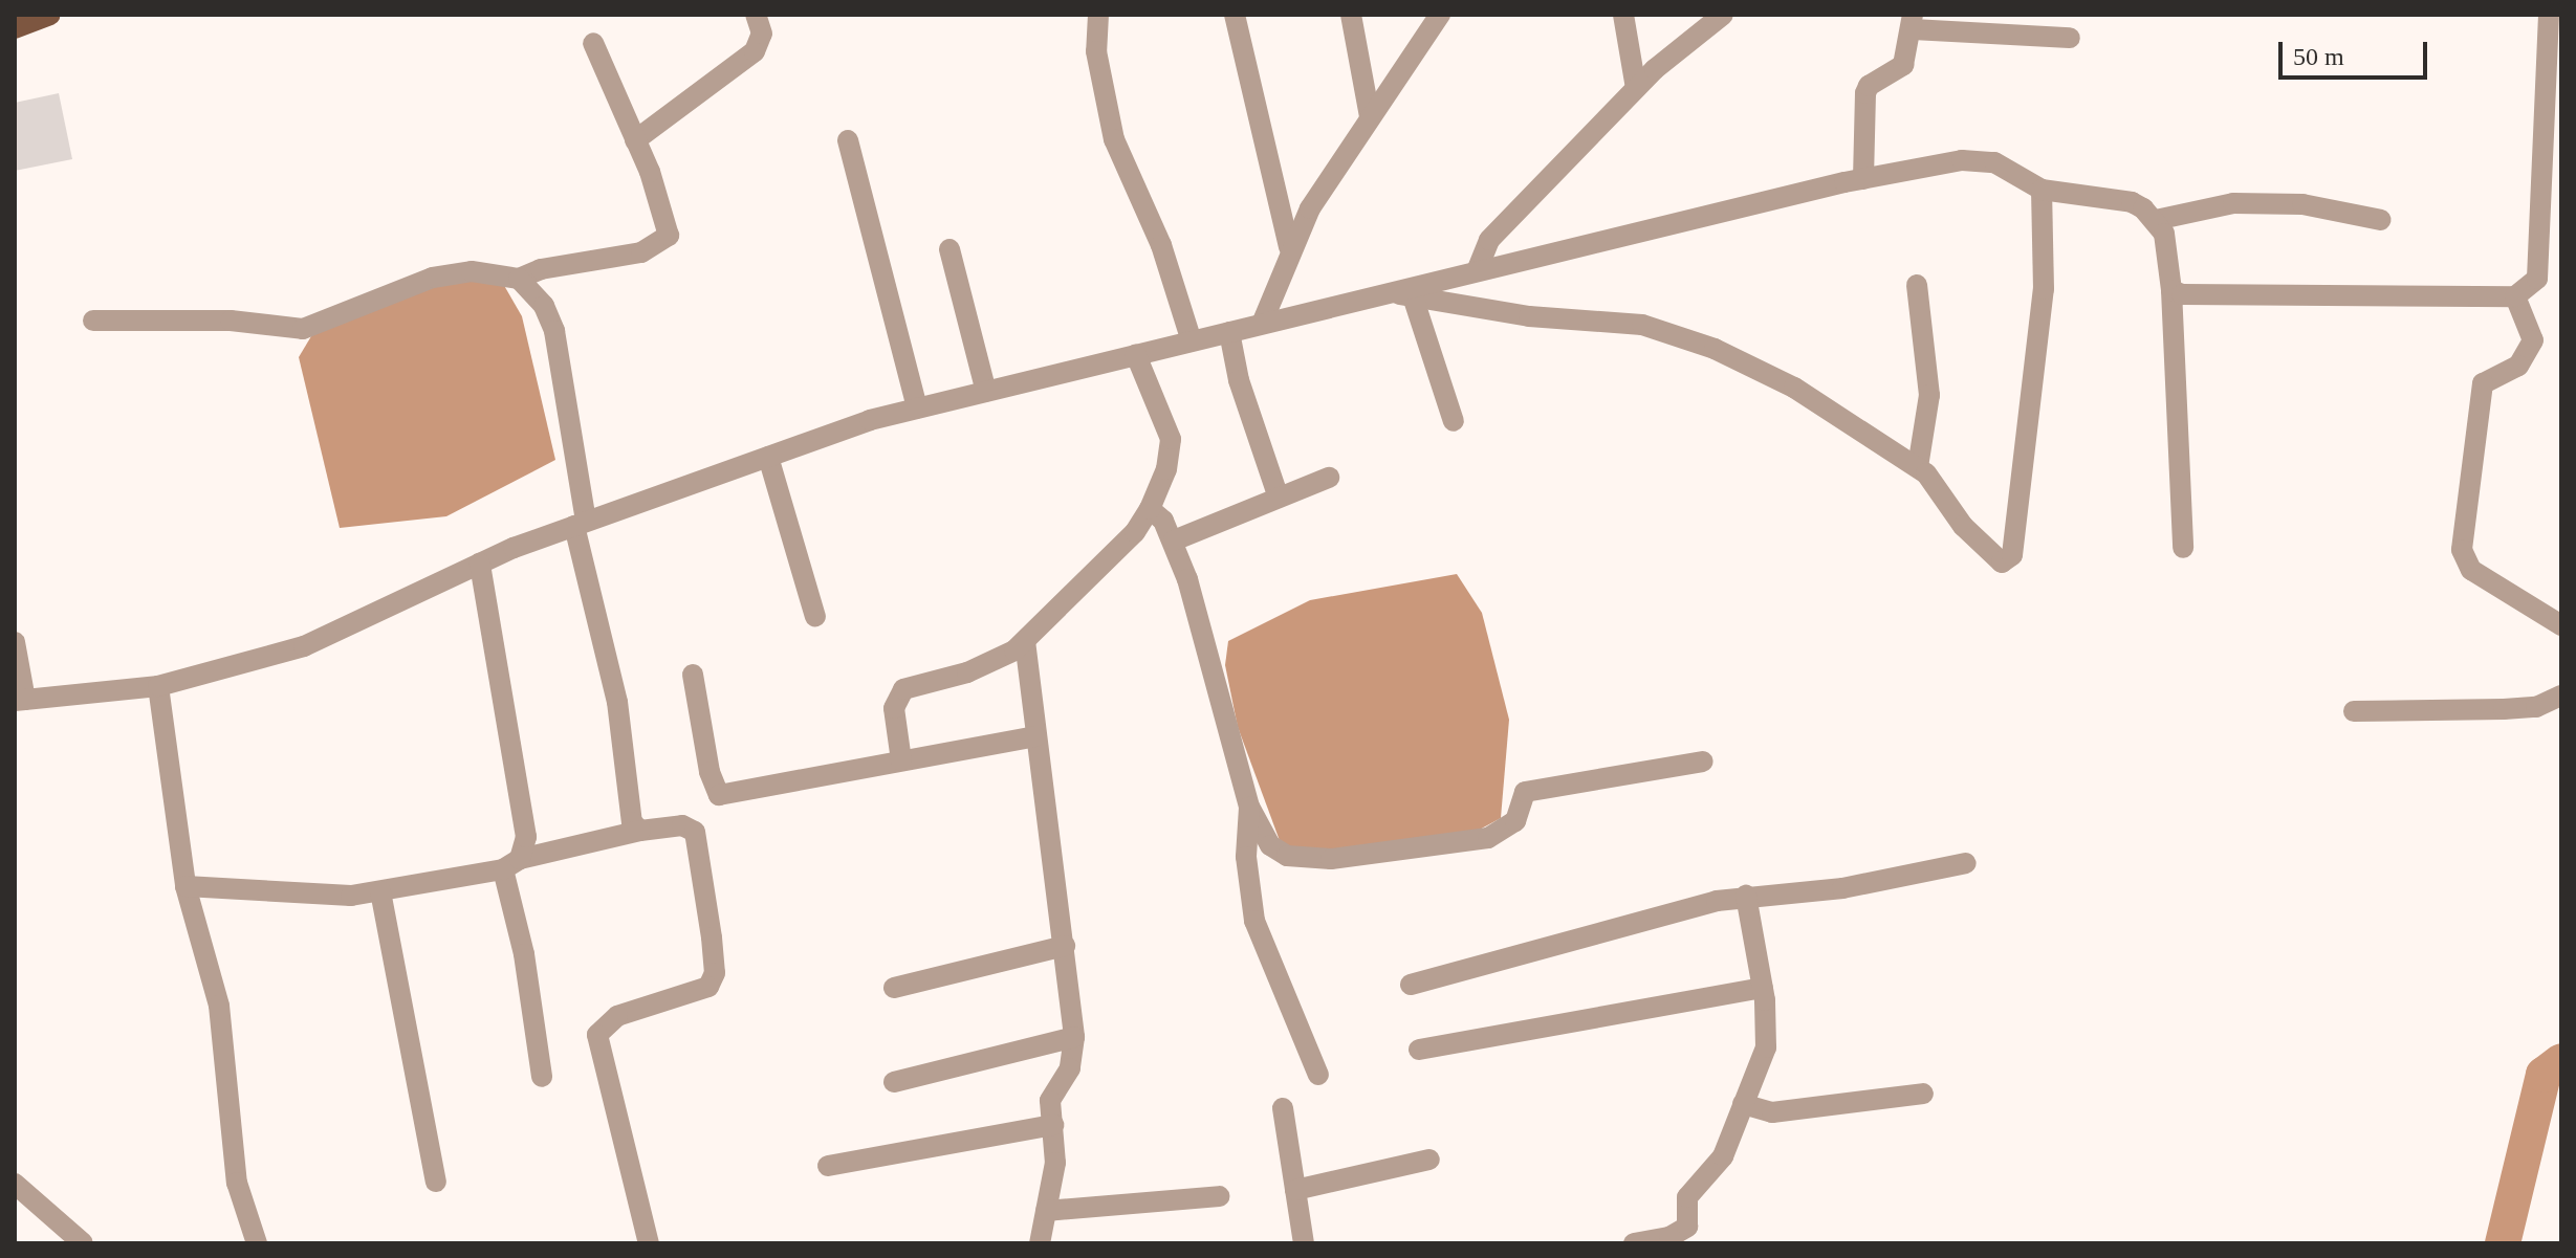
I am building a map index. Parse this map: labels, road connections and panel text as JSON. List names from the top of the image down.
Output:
{
  "scale_bar": "50 m"
}
